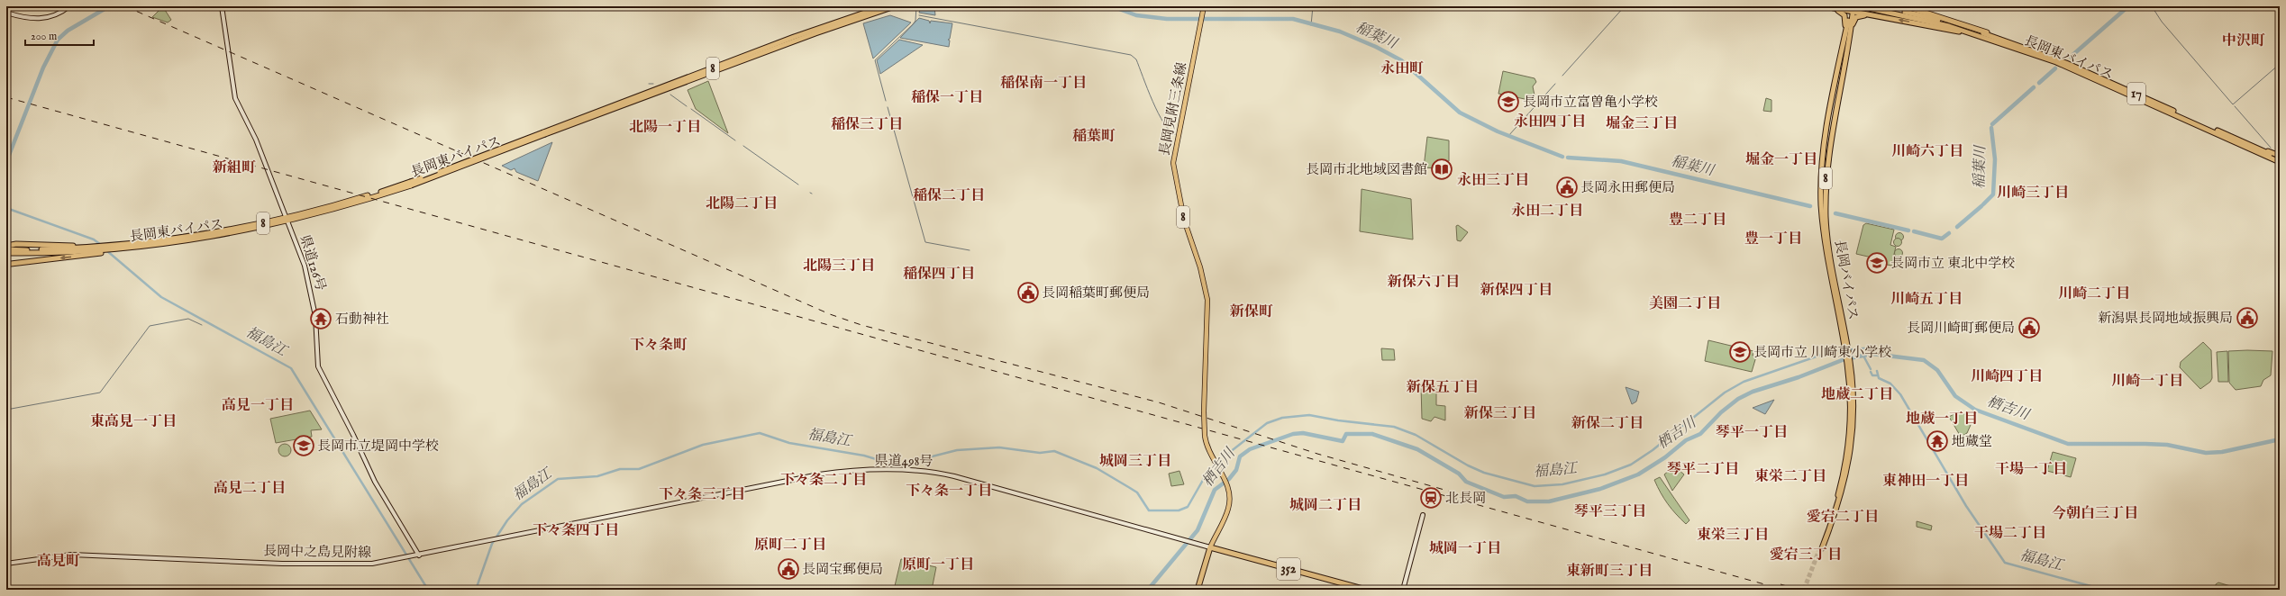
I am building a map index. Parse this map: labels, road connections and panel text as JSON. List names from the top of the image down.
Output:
{
  "streets": {
    "highway": [
      "長岡東バイパス",
      "8",
      "17",
      "長岡バイパス",
      "352"
    ],
    "main road": [
      "長岡見附三条線",
      "県道126号",
      "県道498号",
      "長岡中之島見附線"
    ]
  },
  "crossings": [
    ["長岡東バイパス", "17"],
    ["長岡東バイパス", "県道126号"],
    ["17", "長岡バイパス"],
    ["長岡見附三条線", "県道498号"],
    ["長岡見附三条線", "352"],
    ["県道126号", "長岡中之島見附線"],
    ["県道498号", "長岡中之島見附線"],
    ["県道498号", "352"]
  ],
  "districts": [
    "中沢町",
    "永田町",
    "稲保南一丁目",
    "稲保一丁目",
    "永田四丁目",
    "堀金三丁目",
    "稲保三丁目",
    "北陽一丁目",
    "稲葉町",
    "川崎六丁目",
    "堀金一丁目",
    "新組町",
    "永田三丁目",
    "川崎三丁目",
    "稲保二丁目",
    "北陽二丁目",
    "永田二丁目",
    "豊二丁目",
    "豊一丁目",
    "北陽三丁目",
    "稲保四丁目",
    "新保六丁目",
    "新保四丁目",
    "川崎二丁目",
    "川崎五丁目",
    "美園二丁目",
    "新保町",
    "下々条町",
    "川崎四丁目",
    "川崎一丁目",
    "新保五丁目",
    "地蔵二丁目",
    "高見一丁目",
    "新保三丁目",
    "地蔵一丁目",
    "東高見一丁目",
    "新保二丁目",
    "琴平一丁目",
    "城岡三丁目",
    "琴平二丁目",
    "干場一丁目",
    "東栄二丁目",
    "下々条二丁目",
    "東神田一丁目",
    "高見二丁目",
    "下々条一丁目",
    "下々条三丁目",
    "城岡二丁目",
    "琴平三丁目",
    "今朝白三丁目",
    "愛宕二丁目",
    "下々条四丁目",
    "干場二丁目",
    "東栄三丁目",
    "原町二丁目",
    "城岡一丁目",
    "愛宕三丁目",
    "高見町",
    "原町一丁目",
    "東新町三丁目"
  ],
  "water": ["稲葉川", "福島江", "栖吉川"],
  "places": {
    "school or university": [
      "長岡市立富曽亀小学校",
      "長岡市立 東北中学校",
      "長岡市立 川崎東小学校",
      "長岡市立堤岡中学校"
    ],
    "library": ["長岡市北地域図書館"],
    "public building": [
      "長岡永田郵便局",
      "長岡稲葉町郵便局",
      "新潟県長岡地域振興局",
      "長岡川崎町郵便局",
      "長岡宝郵便局"
    ],
    "temple": ["石動神社", "地蔵堂"],
    "station": ["北長岡"]
  },
  "scale_bar": "200 m"
}
